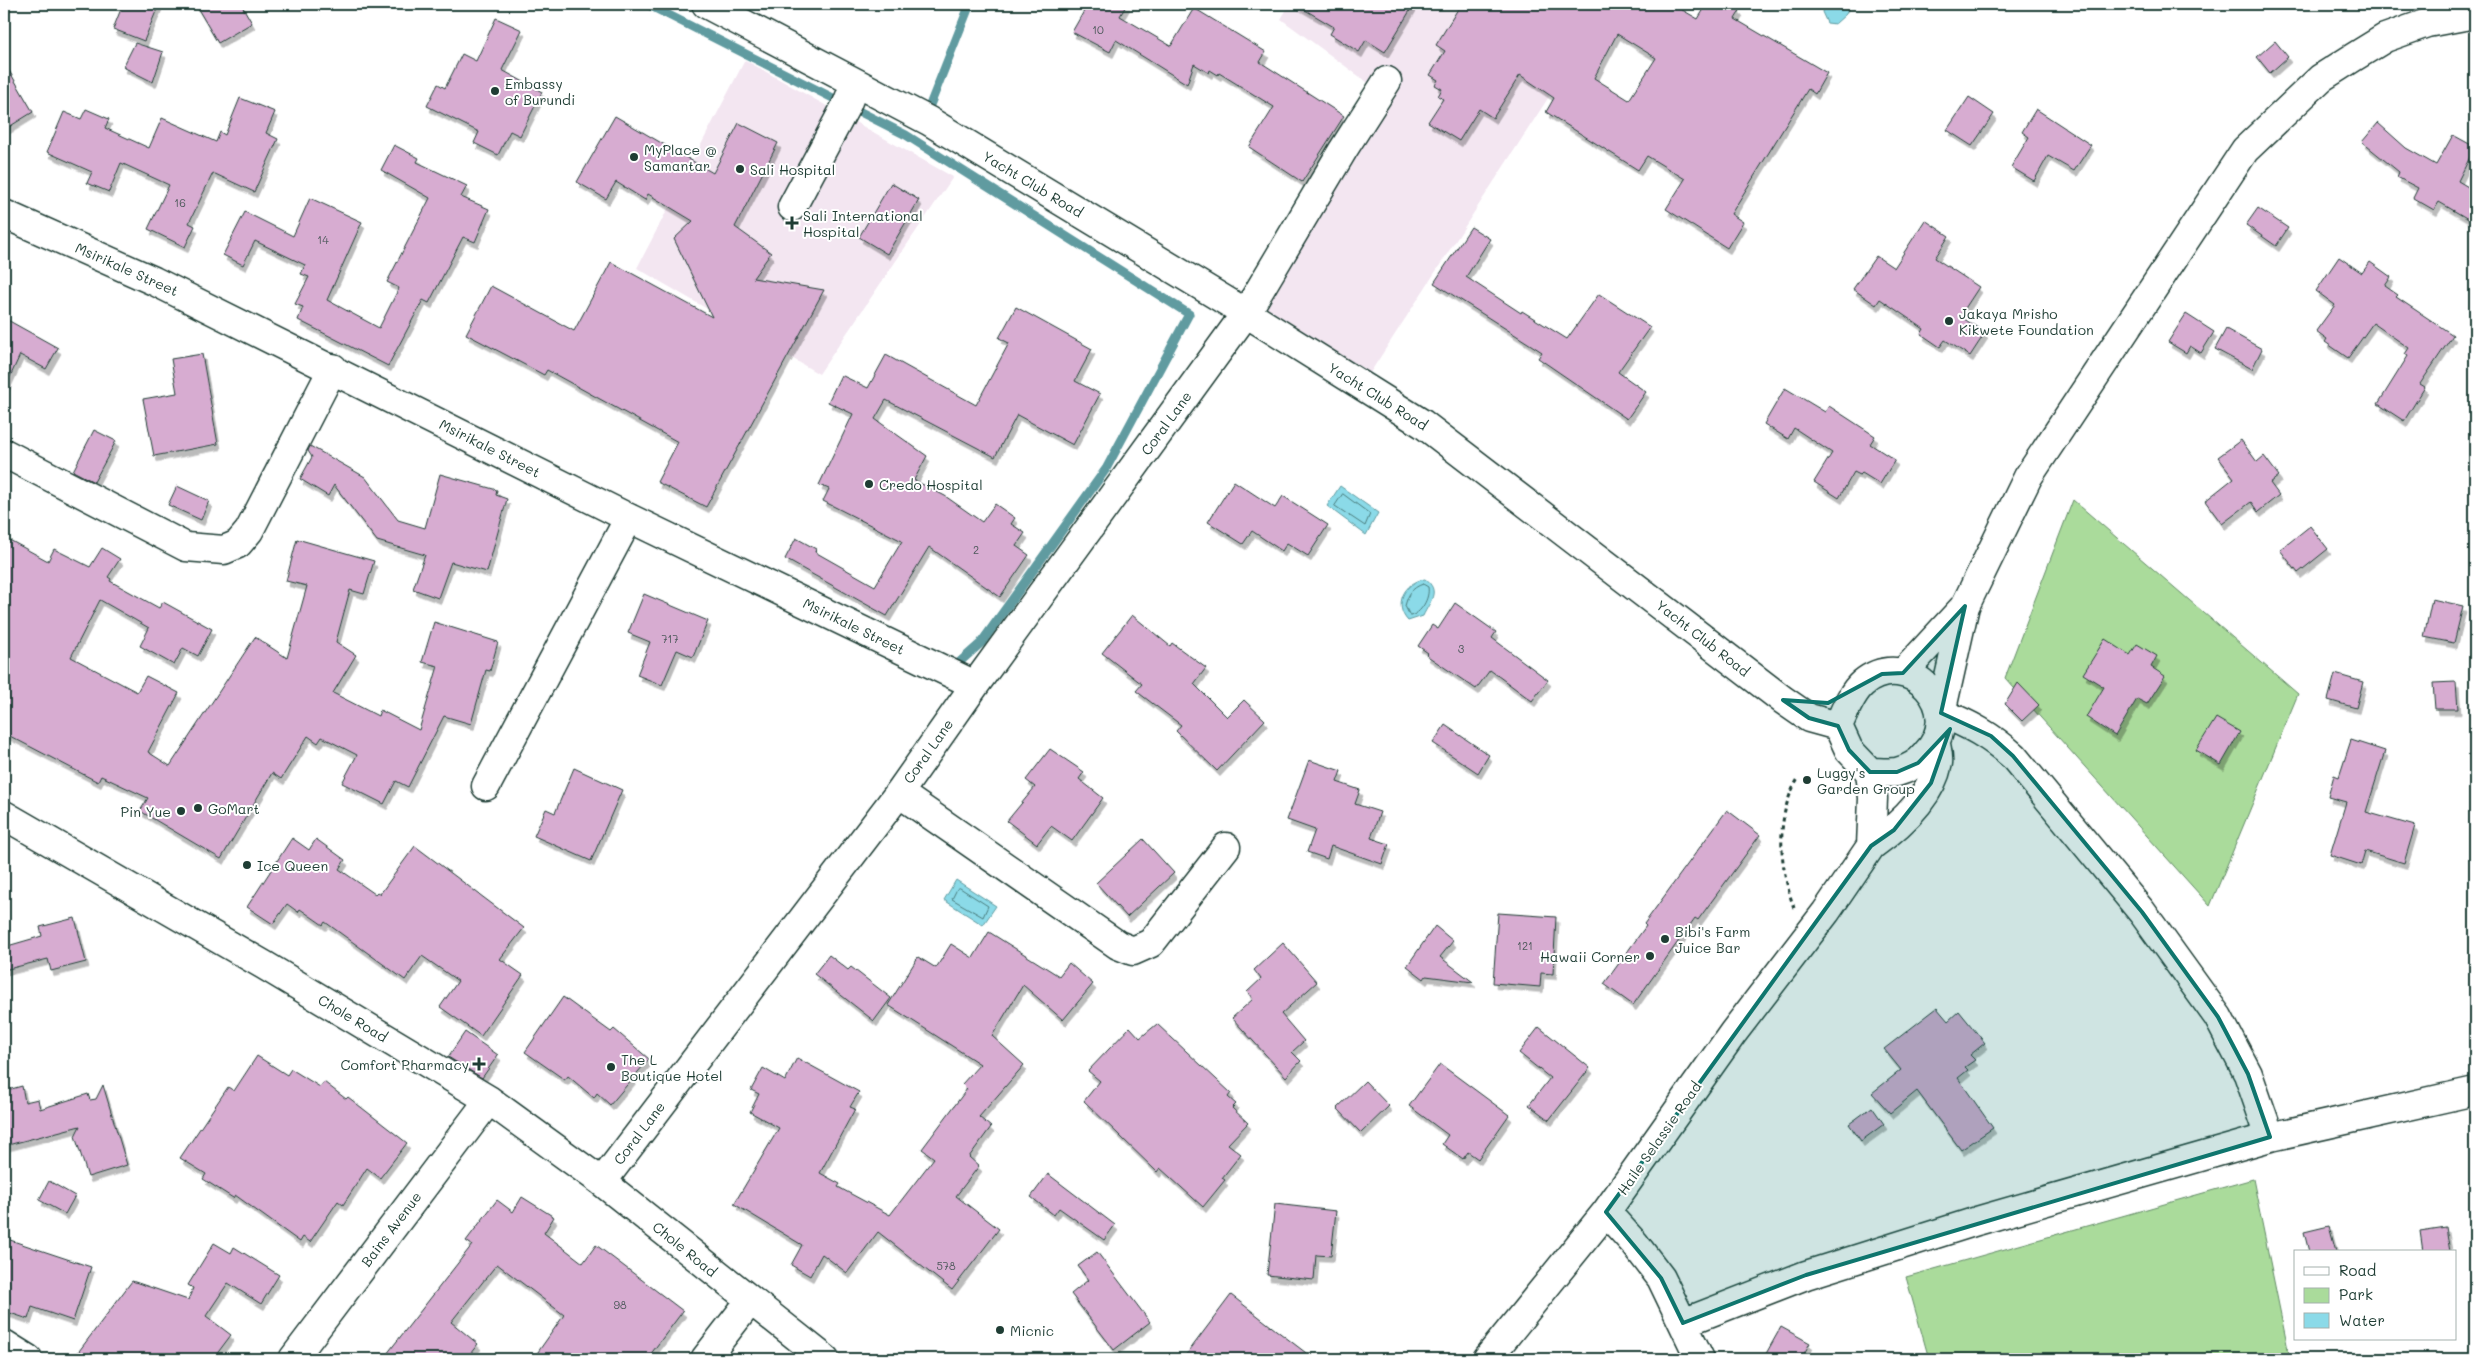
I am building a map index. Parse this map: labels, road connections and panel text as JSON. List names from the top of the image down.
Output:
{
  "streets": {
    "street": [
      "Yacht Club Road",
      "Msirikale Street",
      "Coral Lane",
      "Chole Road",
      "Haile Selassie Road",
      "Bains Avenue"
    ]
  },
  "crossings": [
    ["Yacht Club Road", "Coral Lane"],
    ["Msirikale Street", "Coral Lane"],
    ["Coral Lane", "Chole Road"],
    ["Chole Road", "Bains Avenue"]
  ],
  "places": {
    "other": [
      "Embassy of Burundi",
      "MyPlace @ Samantar",
      "Sali Hospital",
      "Jakaya Mrisho Kikwete Foundation",
      "Credo Hospital",
      "Luggy's Garden Group",
      "GoMart",
      "Pin Yue",
      "Ice Queen",
      "Bibi's Farm Juice Bar",
      "Hawaii Corner",
      "The L Boutique Hotel",
      "Micnic"
    ],
    "health": ["Sali International Hospital", "Comfort Pharmacy"]
  },
  "house_numbers": [
    "10",
    "16",
    "14",
    "2",
    "717",
    "3",
    "121",
    "578",
    "98"
  ],
  "legend": ["Road", "Park", "Water"]
}
